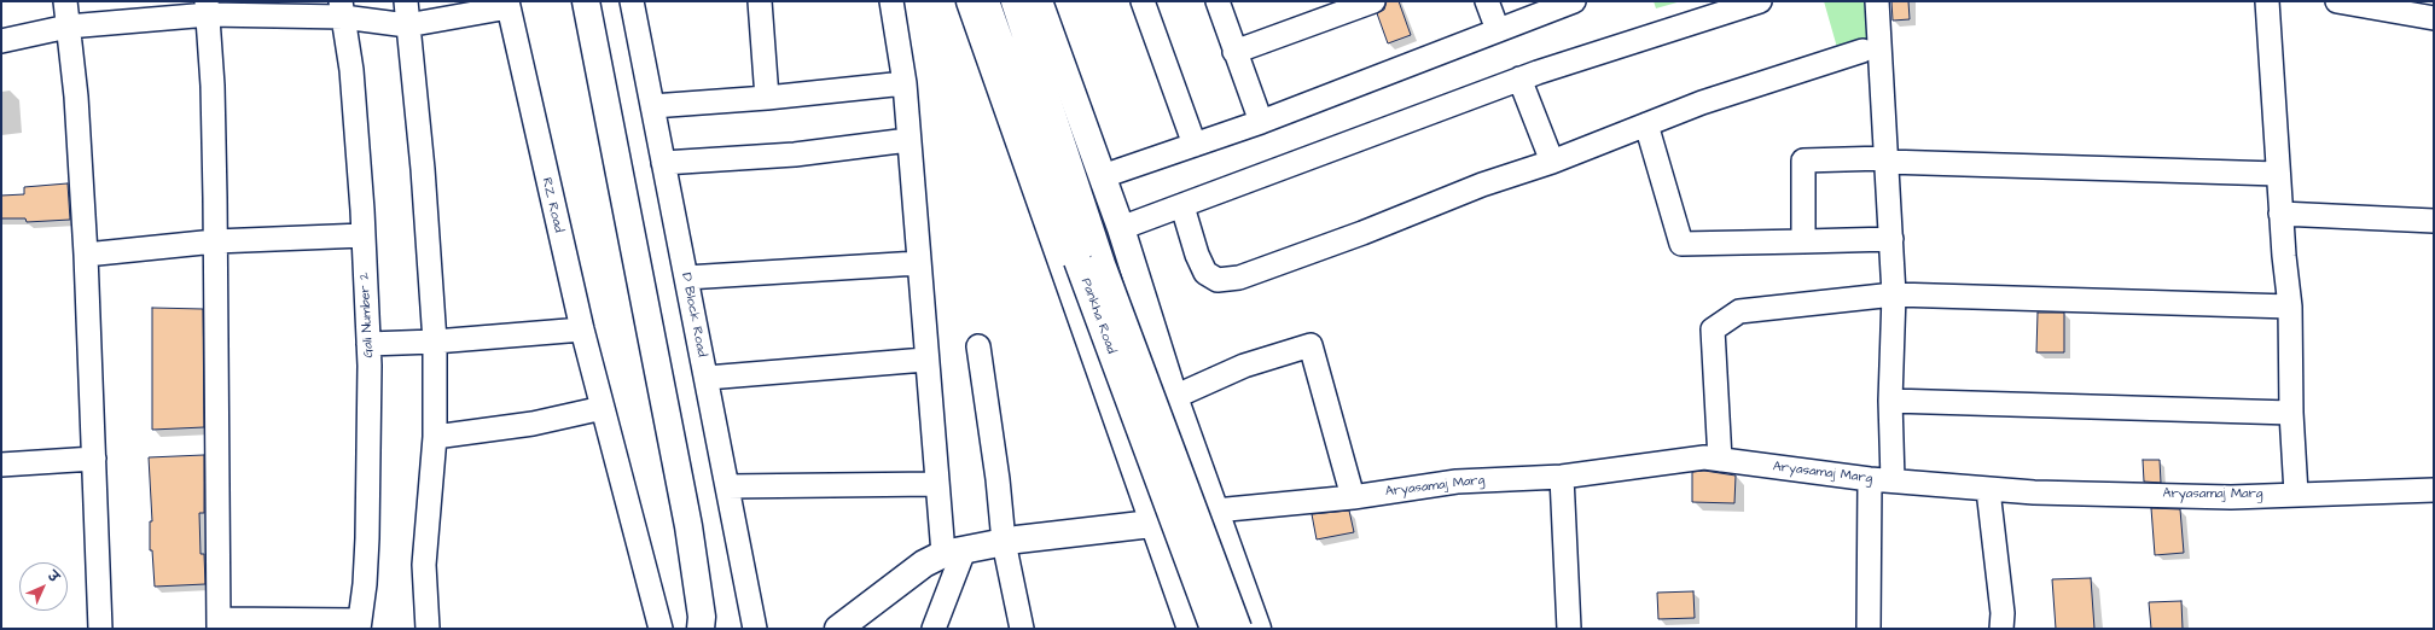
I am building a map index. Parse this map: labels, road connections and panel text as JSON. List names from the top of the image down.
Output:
{
  "streets": {
    "street": [
      "RZ Road",
      "Gali Number 2",
      "D Block Road",
      "Pankha Road",
      "Aryasamaj Marg"
    ]
  },
  "north": "top right"
}
